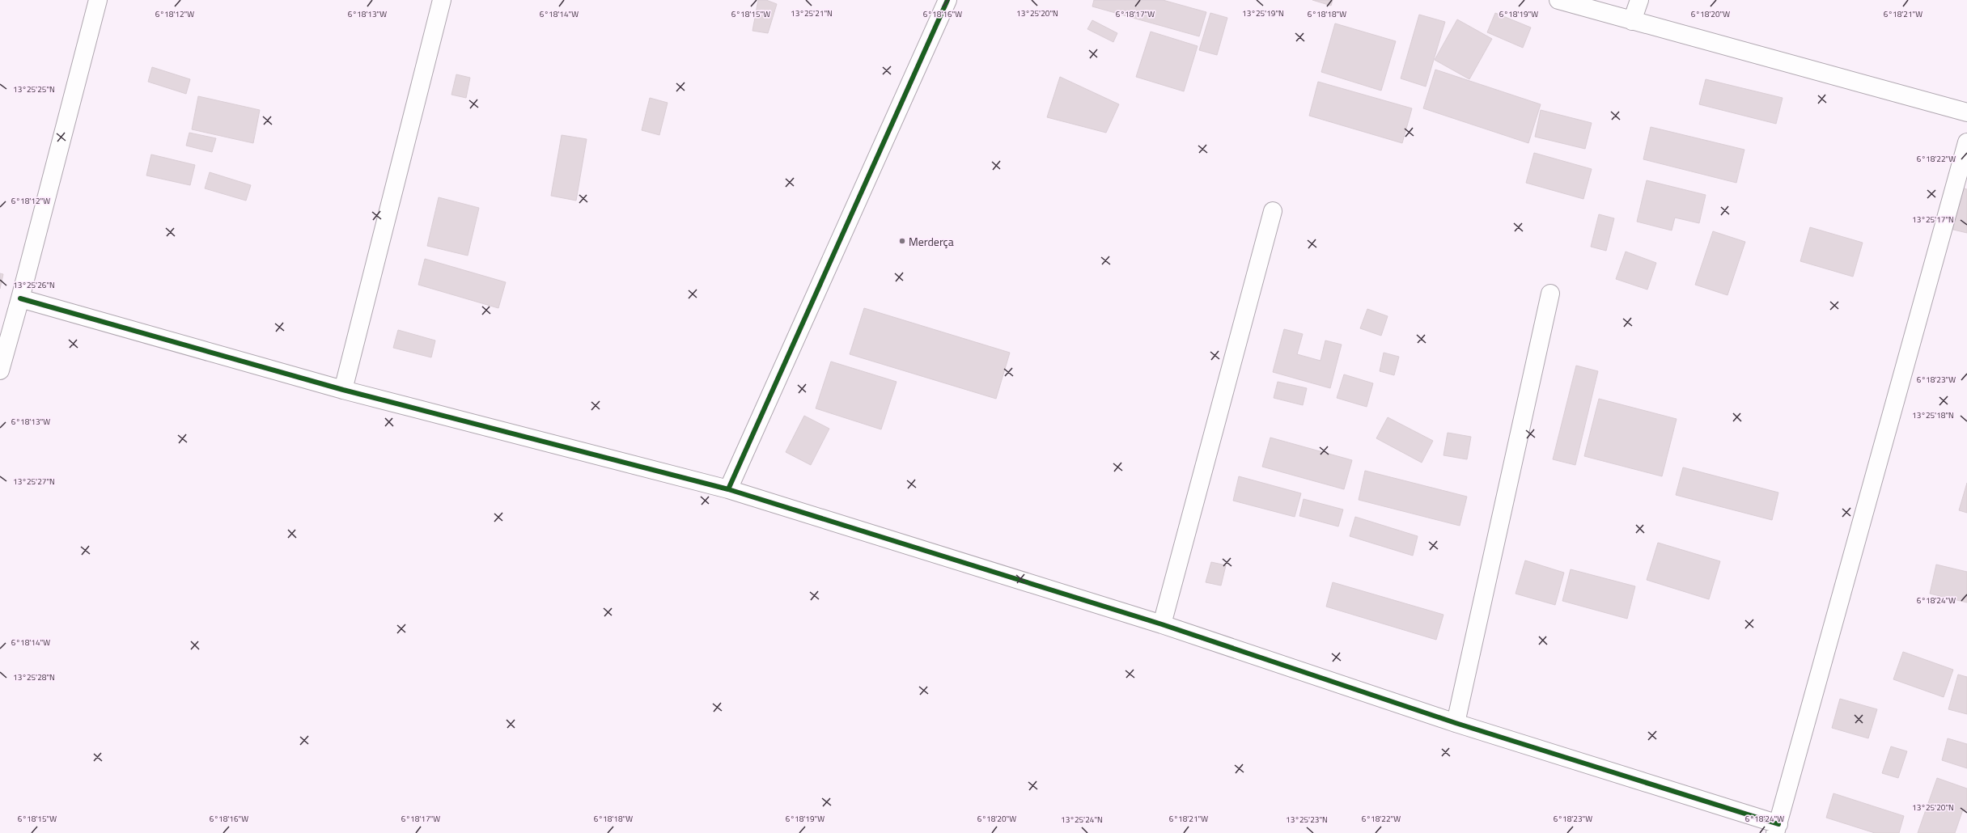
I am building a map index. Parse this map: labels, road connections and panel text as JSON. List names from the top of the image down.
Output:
{
  "places": ["Merderça"],
  "coordinates": [
    "13°25'21\"N",
    "13°25'20\"N",
    "13°25'19\"N",
    "6°18'18\"W",
    "6°18'12\"W",
    "6°18'13\"W",
    "6°18'14\"W",
    "6°18'15\"W",
    "6°18'16\"W",
    "6°18'17\"W",
    "6°18'19\"W",
    "6°18'20\"W",
    "6°18'21\"W",
    "13°25'25\"N",
    "6°18'22\"W",
    "13°25'17\"N",
    "13°25'26\"N",
    "6°18'23\"W",
    "13°25'18\"N",
    "13°25'27\"N",
    "6°18'24\"W",
    "13°25'28\"N",
    "13°25'24\"N",
    "13°25'23\"N"
  ]
}
